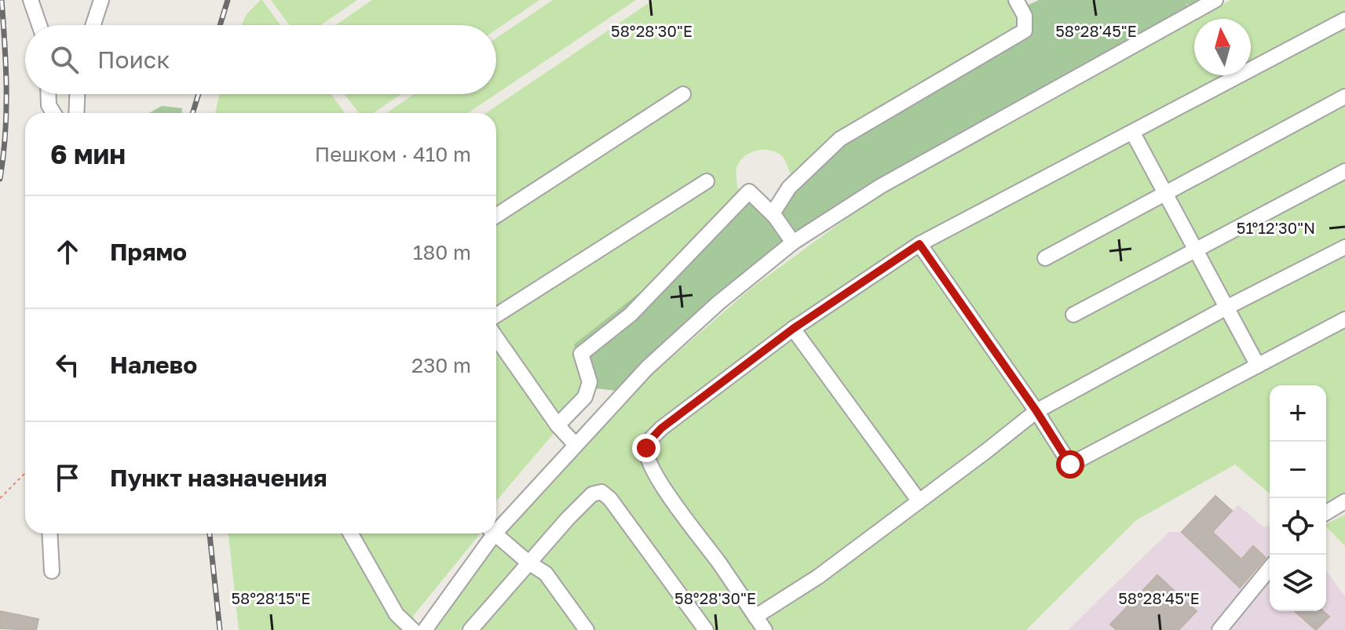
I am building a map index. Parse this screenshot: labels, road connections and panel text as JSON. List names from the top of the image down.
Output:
{
  "north": "top",
  "page": {
    "search": "Поиск",
    "heading": ["6 мин", "Пешком · 410 m"],
    "list": [
      ["Прямо", "180 m"],
      ["Налево", "230 m"],
      "Пункт назначения"
    ],
    "map_buttons": ["+", "−"]
  },
  "coordinates": [
    "58°28'30\"E",
    "58°28'45\"E",
    "51°12'30\"N",
    "58°28'15\"E"
  ]
}
